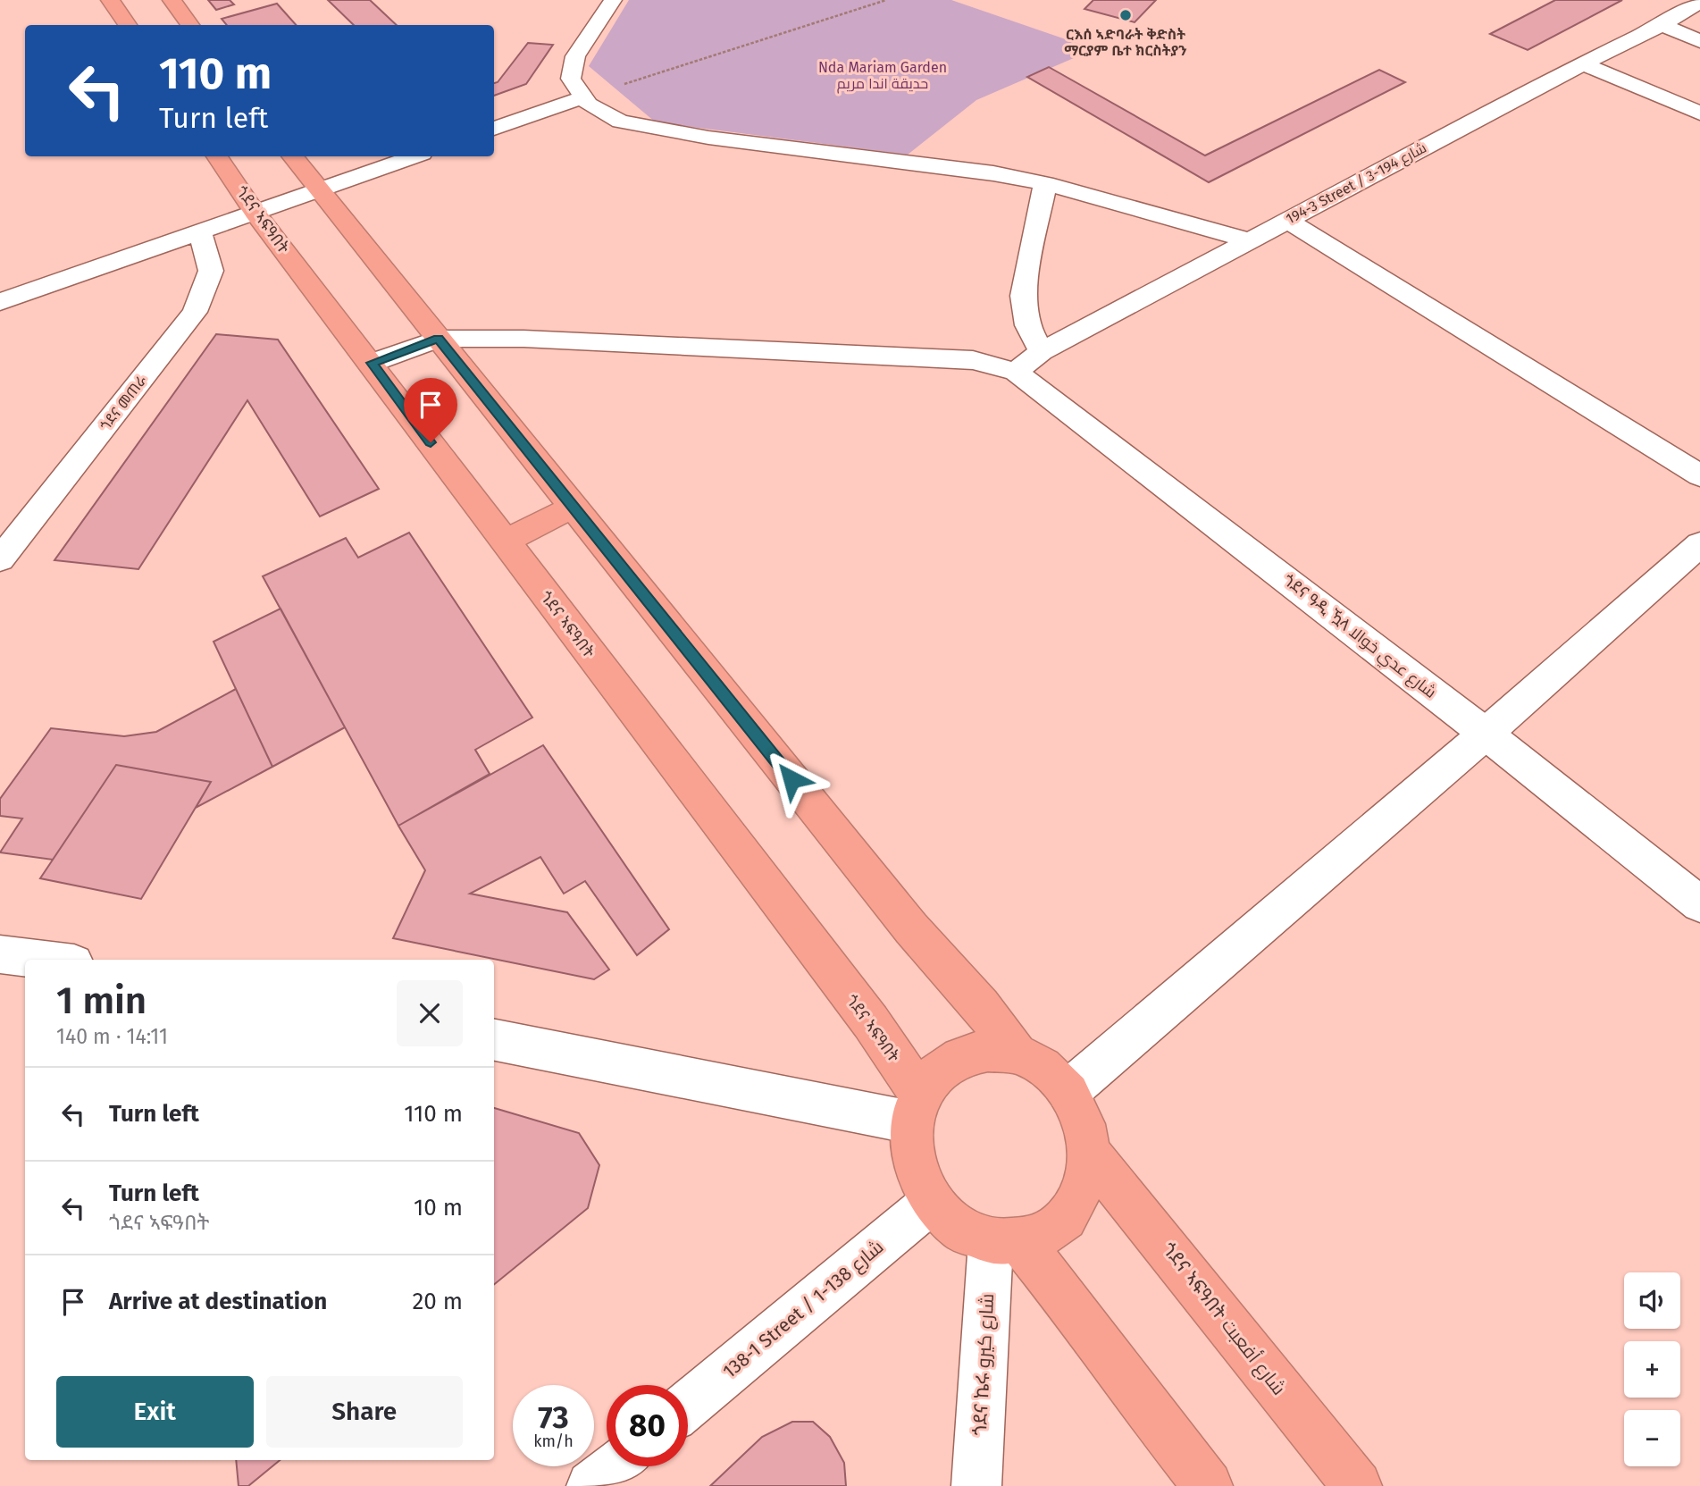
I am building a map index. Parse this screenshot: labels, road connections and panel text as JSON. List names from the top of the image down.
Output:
{
  "streets": {
    "highway": ["ጎደና ኣፍዓበት", "ጎደና ኣፍዓበት شارع أفعبت"],
    "street": [
      "194-3 Street / شارع 194-3",
      "ጎደና መጠራ",
      "ጎደና ዓዲ ዃላ شارع عدي خوالا",
      "138-1 Street / شارع 138-1",
      "ጎደና ኬሩ شارع كيرو"
    ]
  },
  "crossings": [
    ["194-3 Street / شارع 194-3", "ጎደና ዓዲ ዃላ شارع عدي خوالا"],
    ["ጎደና ኣፍዓበት", "138-1 Street / شارع 138-1"],
    ["ጎደና ኣፍዓበት", "ጎደና ኣፍዓበት شارع أفعبت"],
    ["ጎደና ኣፍዓበት", "ጎደና ኬሩ شارع كيرو"],
    ["138-1 Street / شارع 138-1", "ጎደና ኣፍዓበት شارع أفعبت"],
    ["138-1 Street / شارع 138-1", "ጎደና ኬሩ شارع كيرو"],
    ["ጎደና ኣፍዓበት شارع أفعبت", "ጎደና ኬሩ شارع كيرو"]
  ],
  "parks": ["Nda Mariam Garden حديقة اندا مريم"],
  "places": ["ርእሰ ኣድባራት ቅድስት ማርያም ቤተ ክርስትያን"],
  "page": {
    "turn": ["110 m", "Turn left"],
    "heading": ["1 min", "140 m · 14:11"],
    "list": [
      {
        "name": "Turn left",
        "value": "110 m"
      },
      {
        "name": "Turn left",
        "note": "ጎደና ኣፍዓበት",
        "value": "10 m"
      },
      {
        "name": "Arrive at destination",
        "value": "20 m"
      }
    ],
    "map_buttons": ["+", "−"],
    "buttons": ["Exit", "Share"],
    "speed": "73 km/h",
    "limit": "80"
  }
}
